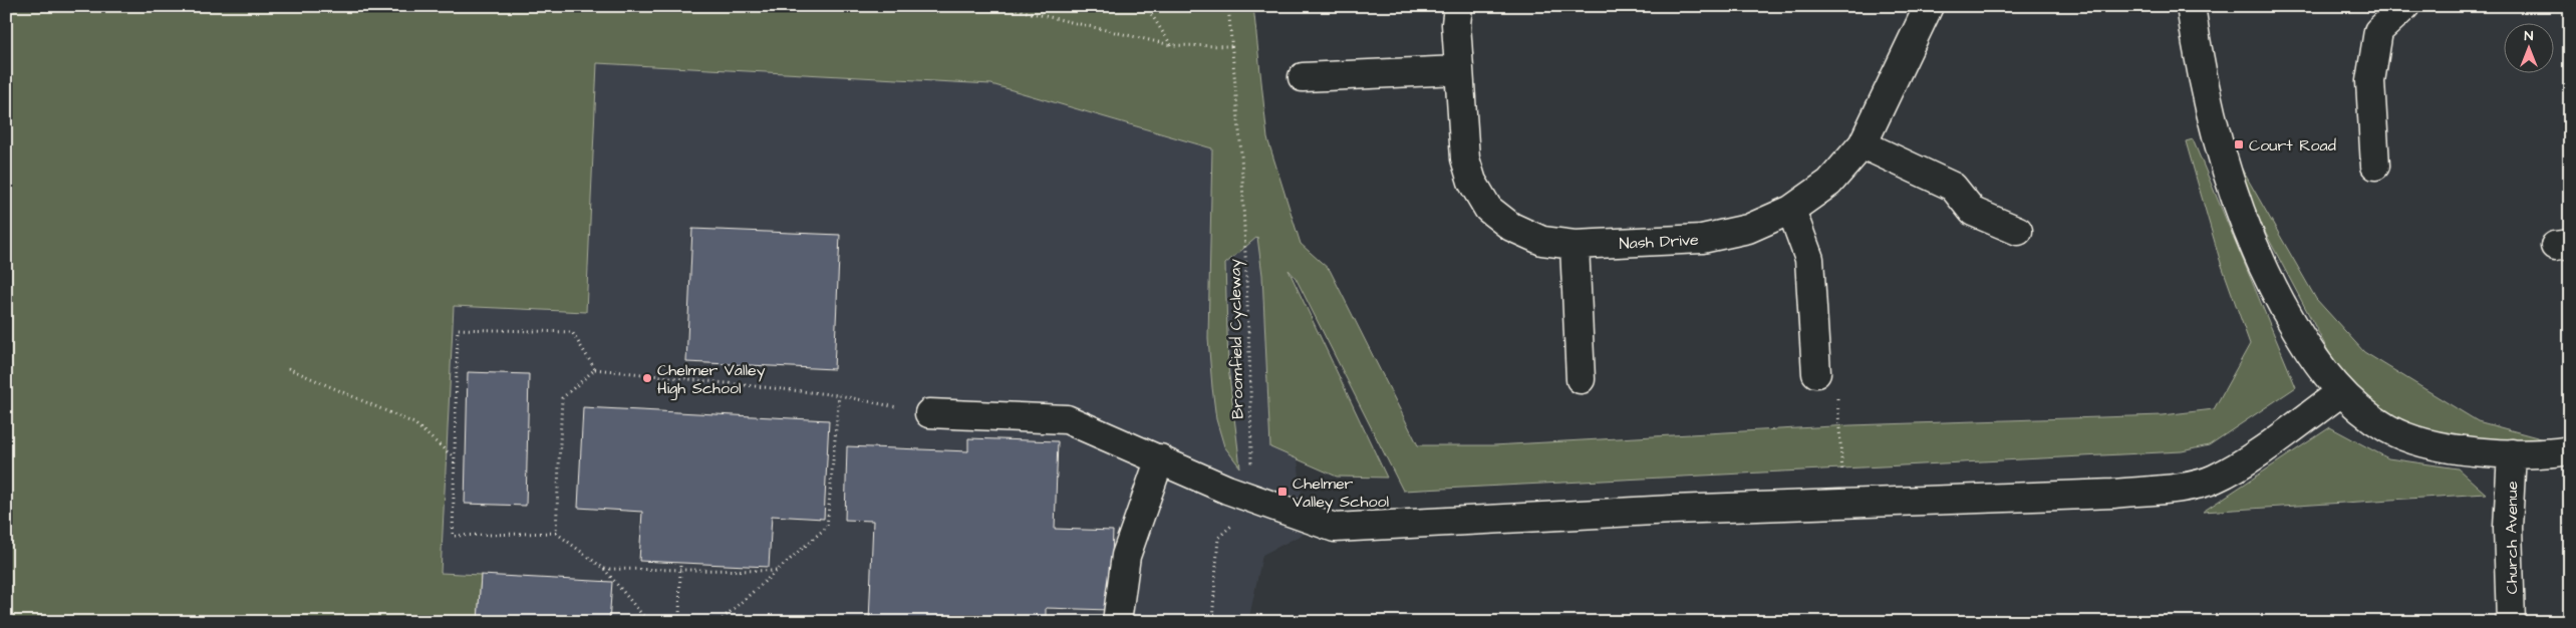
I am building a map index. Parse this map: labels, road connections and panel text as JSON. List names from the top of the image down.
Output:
{
  "streets": {
    "street": ["Nash Drive", "Church Avenue"],
    "path": ["Broomfield Cycleway"]
  },
  "places": {
    "transit": ["Court Road", "Chelmer Valley School"],
    "other": ["Chelmer Valley High School"]
  },
  "north": "top"
}
